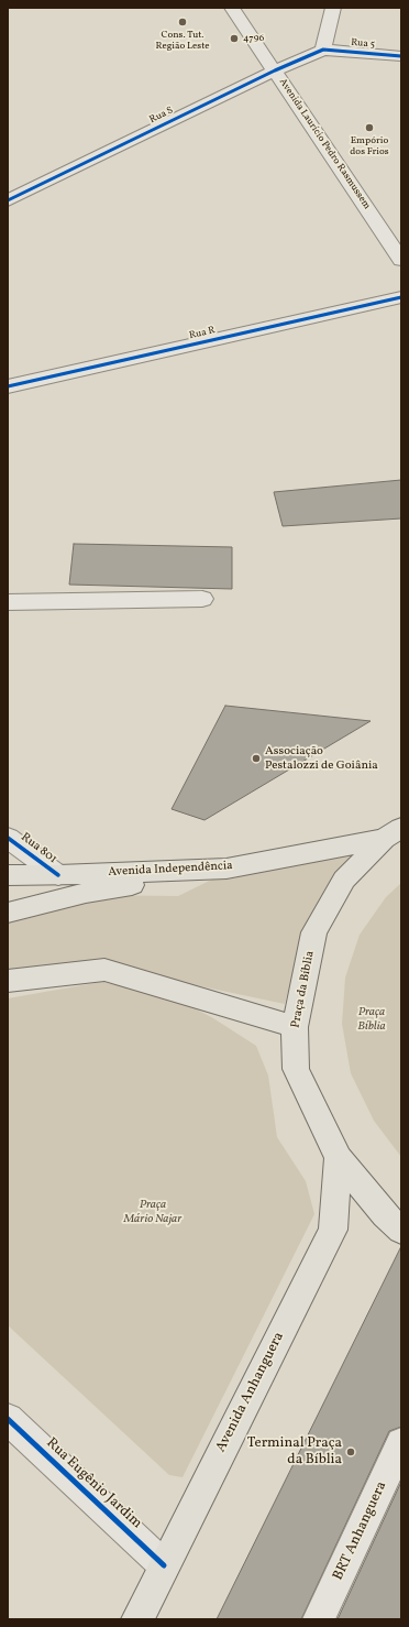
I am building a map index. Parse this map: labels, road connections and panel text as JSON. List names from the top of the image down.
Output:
{
  "streets": {
    "main road": ["Avenida Independência", "Praça da Bíblia", "Avenida Anhanguera"],
    "street": [
      "Rua 5",
      "Rua S",
      "Avenida Laurício Pedro Rasmussem",
      "Rua R",
      "Rua 801",
      "Rua Eugênio Jardim",
      "BRT Anhanguera"
    ]
  },
  "crossings": [
    ["Rua 5", "Rua S"],
    ["Rua S", "Avenida Laurício Pedro Rasmussem"],
    ["Rua 801", "Avenida Independência"],
    ["Avenida Independência", "Praça da Bíblia"],
    ["Praça da Bíblia", "Avenida Anhanguera"],
    ["Avenida Anhanguera", "Rua Eugênio Jardim"]
  ],
  "parks": ["Praça Bíblia", "Praça Mário Najar"],
  "places": [
    "Cons. Tut. Região Leste",
    "4796",
    "Empório dos Frios",
    "Associação Pestalozzi de Goiânia",
    "Terminal Praça da Bíblia"
  ]
}
